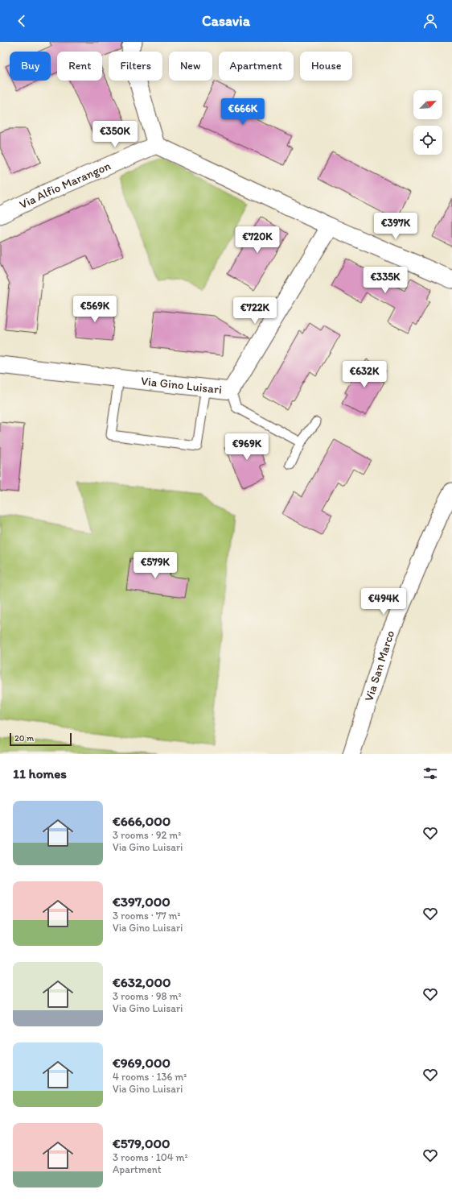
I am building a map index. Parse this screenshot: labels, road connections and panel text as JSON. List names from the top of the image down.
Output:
{
  "streets": {
    "street": ["Via Alfio Marangon", "Via Gino Luisari", "Via San Marco"]
  },
  "scale_bar": "20 m",
  "north": "top right",
  "page": {
    "header": "Casavia",
    "chip": [
      "Buy",
      "Rent",
      "Filters",
      "New",
      "Apartment",
      "House"
    ],
    "price": [
      "€666K",
      "€350K",
      "€397K",
      "€720K",
      "€335K",
      "€569K",
      "€722K",
      "€632K",
      "€969K",
      "€579K",
      "€494K"
    ],
    "scale": "20 m",
    "heading": "11 homes",
    "list": [
      {
        "name": "€666,000",
        "note": "3 rooms · 92 m² · Via Gino Luisari"
      },
      {
        "name": "€397,000",
        "note": "3 rooms · 77 m² · Via Gino Luisari"
      },
      {
        "name": "€632,000",
        "note": "3 rooms · 98 m² · Via Gino Luisari"
      },
      {
        "name": "€969,000",
        "note": "4 rooms · 136 m² · Via Gino Luisari"
      },
      {
        "name": "€579,000",
        "note": "3 rooms · 104 m² · Apartment"
      }
    ]
  }
}
